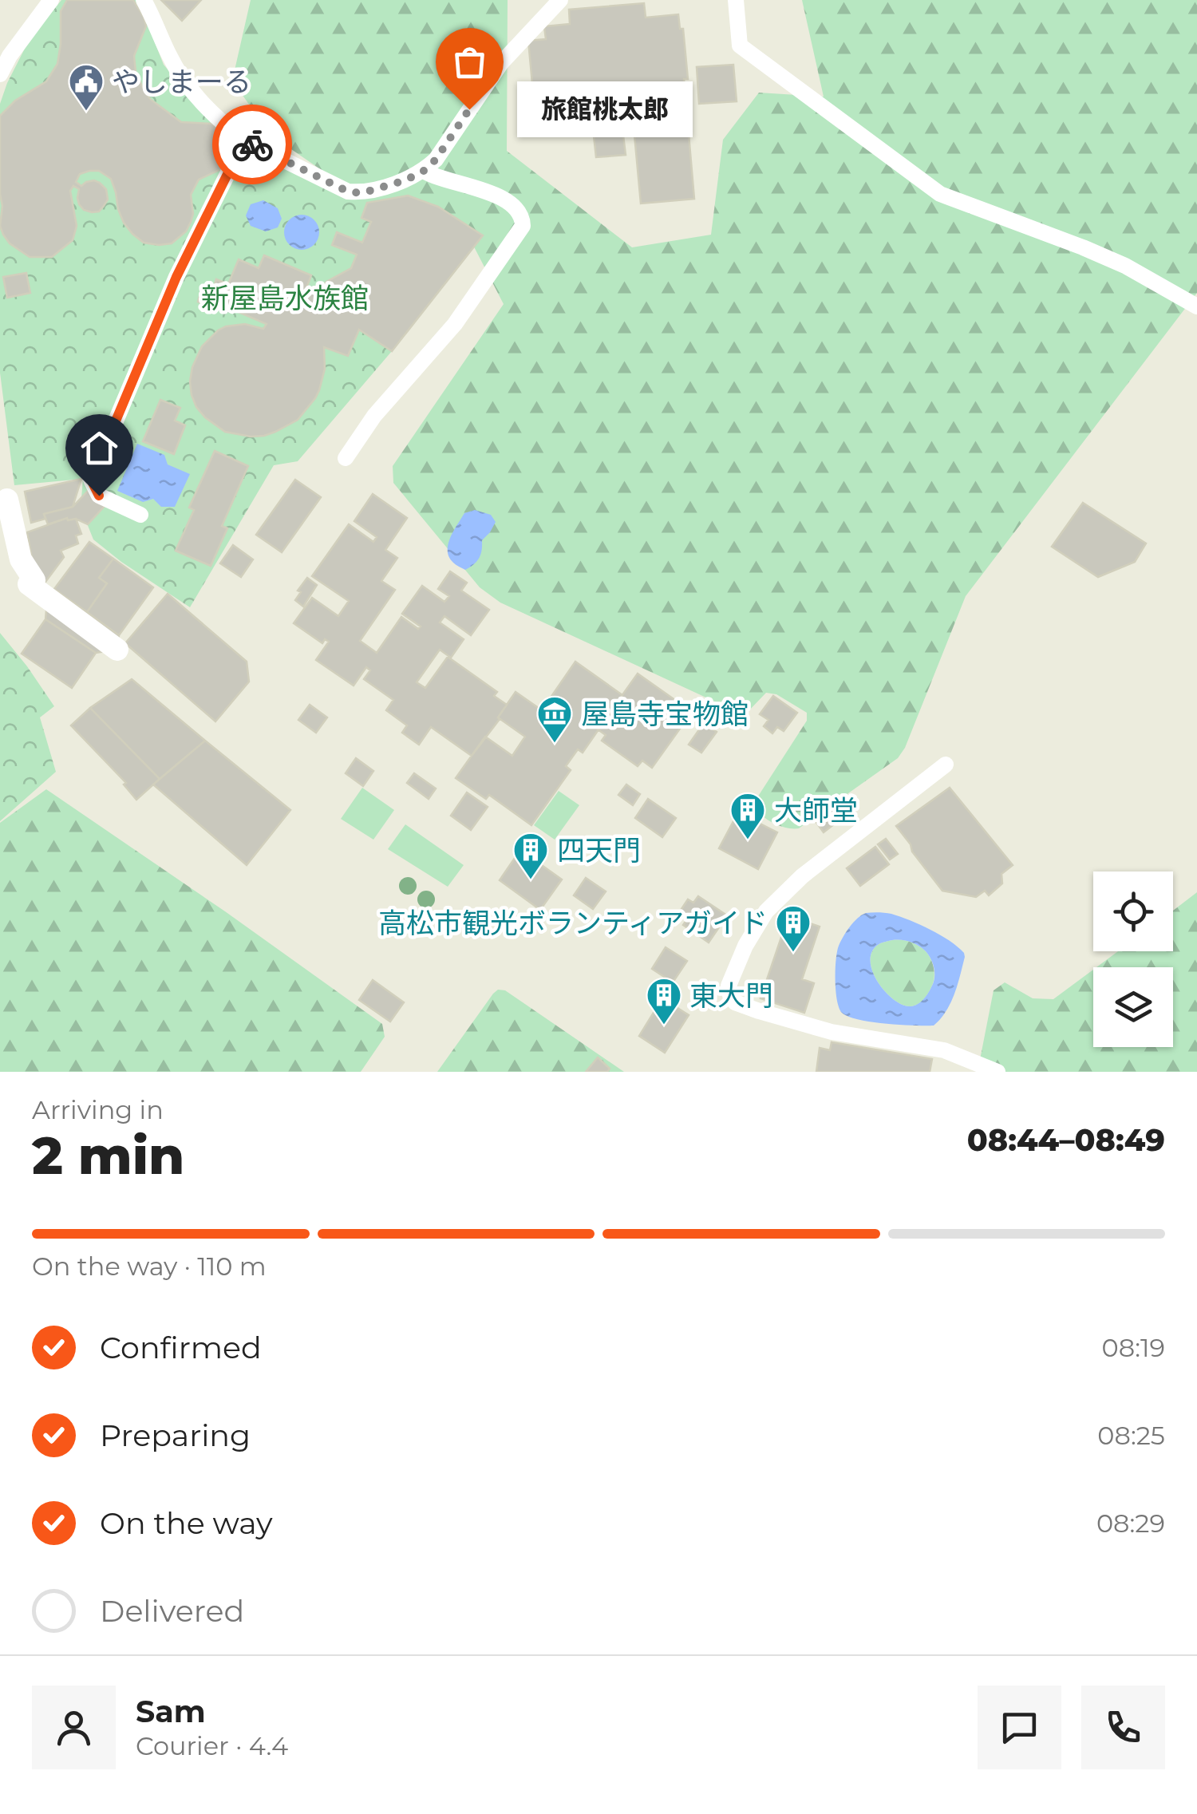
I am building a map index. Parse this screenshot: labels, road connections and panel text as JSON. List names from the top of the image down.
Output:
{
  "parks": ["新屋島水族館"],
  "places": {
    "other": ["旅館桃太郎"],
    "public building": ["やしまーる"],
    "museum": ["屋島寺宝物館"],
    "building": [
      "大師堂",
      "四天門",
      "高松市観光ボランティアガイド",
      "東大門"
    ]
  },
  "page": {
    "bubble": "旅館桃太郎",
    "heading": ["2 min", "Arriving in", "08:44–08:49"],
    "panel": ["Sam", "Courier · 4.4"],
    "bar": "On the way · 110 m",
    "list": [
      ["Confirmed", "08:19"],
      ["Preparing", "08:25"],
      ["On the way", "08:29"],
      "Delivered"
    ]
  }
}
